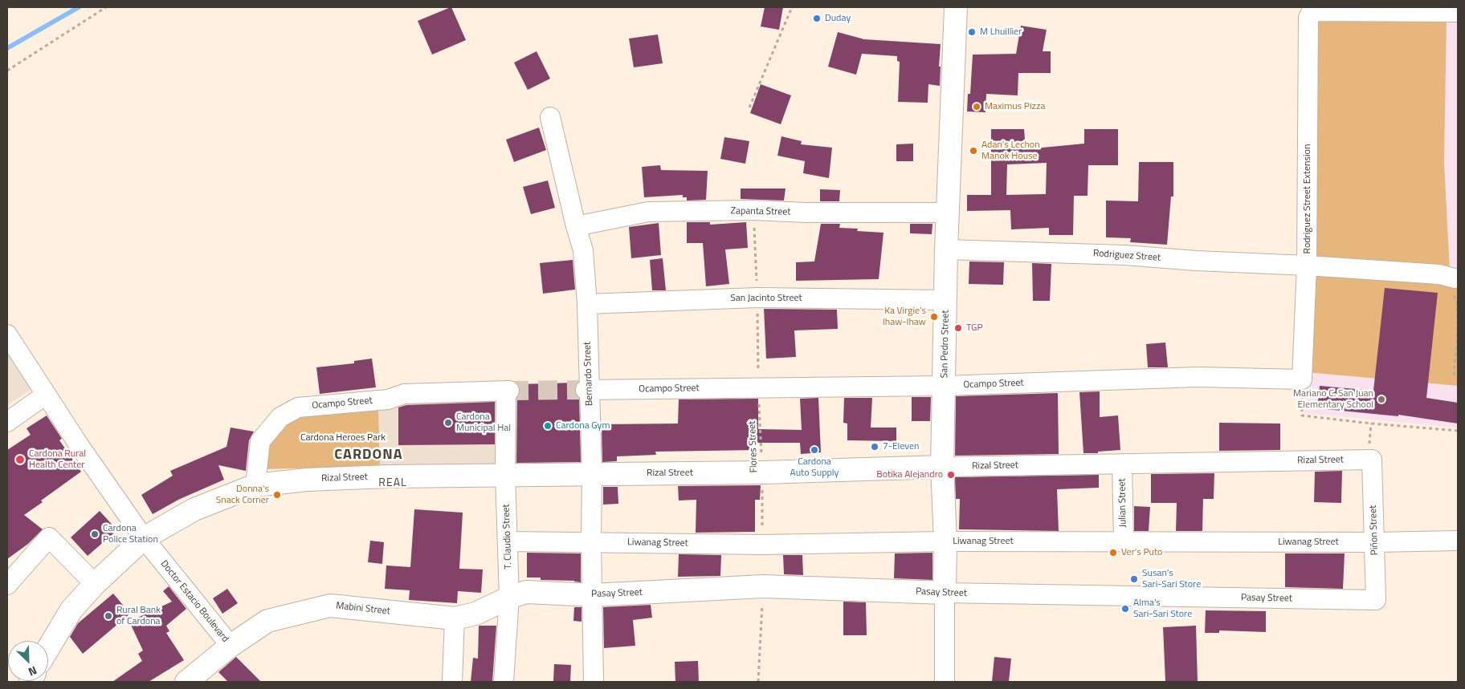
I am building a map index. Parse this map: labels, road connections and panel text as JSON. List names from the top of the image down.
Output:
{
  "streets": {
    "main road": [
      "San Pedro Street",
      "Rizal Street",
      "Pasay Street",
      "Mabini Street"
    ],
    "street": [
      "Rodriguez Street Extension",
      "Zapanta Street",
      "Rodriguez Street",
      "San Jacinto Street",
      "Bernardo Street",
      "Ocampo Street",
      "Julian Street",
      "Piñon Street",
      "T. Claudio Street",
      "Liwanag Street",
      "Doctor Estacio Boulevard"
    ],
    "path": ["Flores Street"]
  },
  "crossings": [
    ["Rodriguez Street Extension", "Rodriguez Street"],
    ["Rodriguez Street Extension", "Ocampo Street"],
    ["Zapanta Street", "San Pedro Street"],
    ["Zapanta Street", "Bernardo Street"],
    ["Zapanta Street", "Flores Street"],
    ["Rodriguez Street", "San Pedro Street"],
    ["San Jacinto Street", "San Pedro Street"],
    ["San Jacinto Street", "Bernardo Street"],
    ["San Jacinto Street", "Flores Street"],
    ["San Pedro Street", "Ocampo Street"],
    ["San Pedro Street", "Rizal Street"],
    ["San Pedro Street", "Liwanag Street"],
    ["San Pedro Street", "Pasay Street"],
    ["Bernardo Street", "Ocampo Street"],
    ["Bernardo Street", "Rizal Street"],
    ["Bernardo Street", "Liwanag Street"],
    ["Bernardo Street", "Pasay Street"],
    ["Ocampo Street", "Flores Street"],
    ["Ocampo Street", "Rizal Street"],
    ["Ocampo Street", "T. Claudio Street"],
    ["Flores Street", "Rizal Street"],
    ["Flores Street", "Liwanag Street"],
    ["Rizal Street", "Julian Street"],
    ["Rizal Street", "Piñon Street"],
    ["Rizal Street", "T. Claudio Street"],
    ["Rizal Street", "Doctor Estacio Boulevard"],
    ["Julian Street", "Liwanag Street"],
    ["Piñon Street", "Liwanag Street"],
    ["Piñon Street", "Pasay Street"],
    ["T. Claudio Street", "Liwanag Street"],
    ["T. Claudio Street", "Pasay Street"],
    ["T. Claudio Street", "Mabini Street"],
    ["Pasay Street", "Mabini Street"],
    ["Doctor Estacio Boulevard", "Mabini Street"]
  ],
  "districts": ["CARDONA", "REAL"],
  "parks": ["Cardona Heroes Park"],
  "places": [
    "Duday",
    "M Lhuillier",
    "Maximus Pizza",
    "Adan's Lechon Manok House",
    "Ka Virgie’s Ihaw-Ihaw",
    "TGP",
    "Mariano C. San Juan Elementary School",
    "Cardona Municipal Hal",
    "Cardona Gym",
    "7-Eleven",
    "Cardona Auto Supply",
    "Cardona Rural Health Center",
    "Botika Alejandro",
    "Donna's Snack Corner",
    "Cardona Police Station",
    "Ver’s Puto",
    "Susan’s Sari-Sari Store",
    "Alma’s Sari-Sari Store",
    "Rural Bank of Cardona"
  ],
  "north": "bottom right"
}
